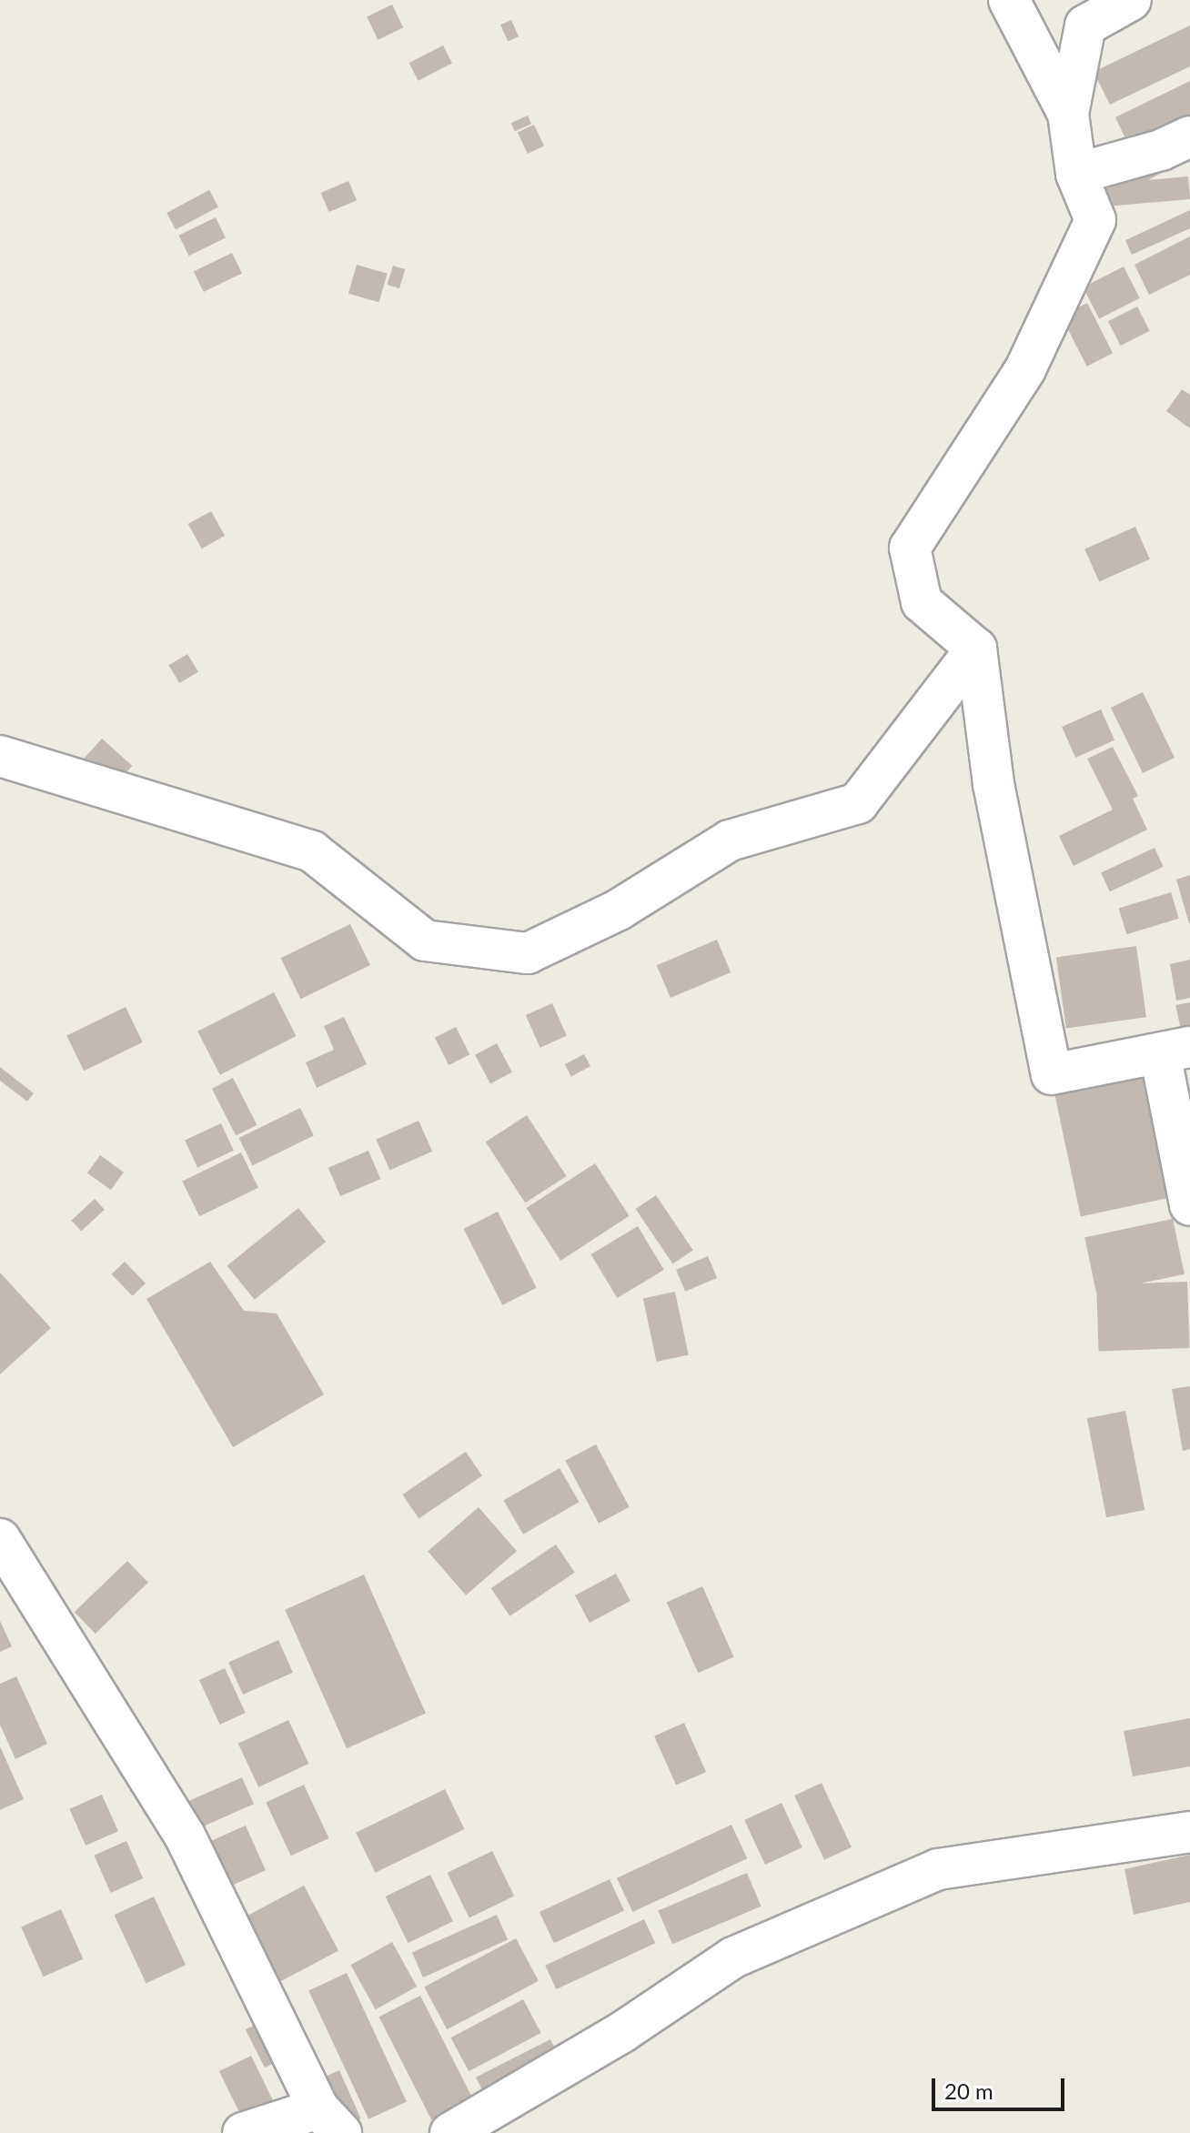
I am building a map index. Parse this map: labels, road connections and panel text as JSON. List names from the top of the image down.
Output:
{
  "scale_bar": "20 m"
}
